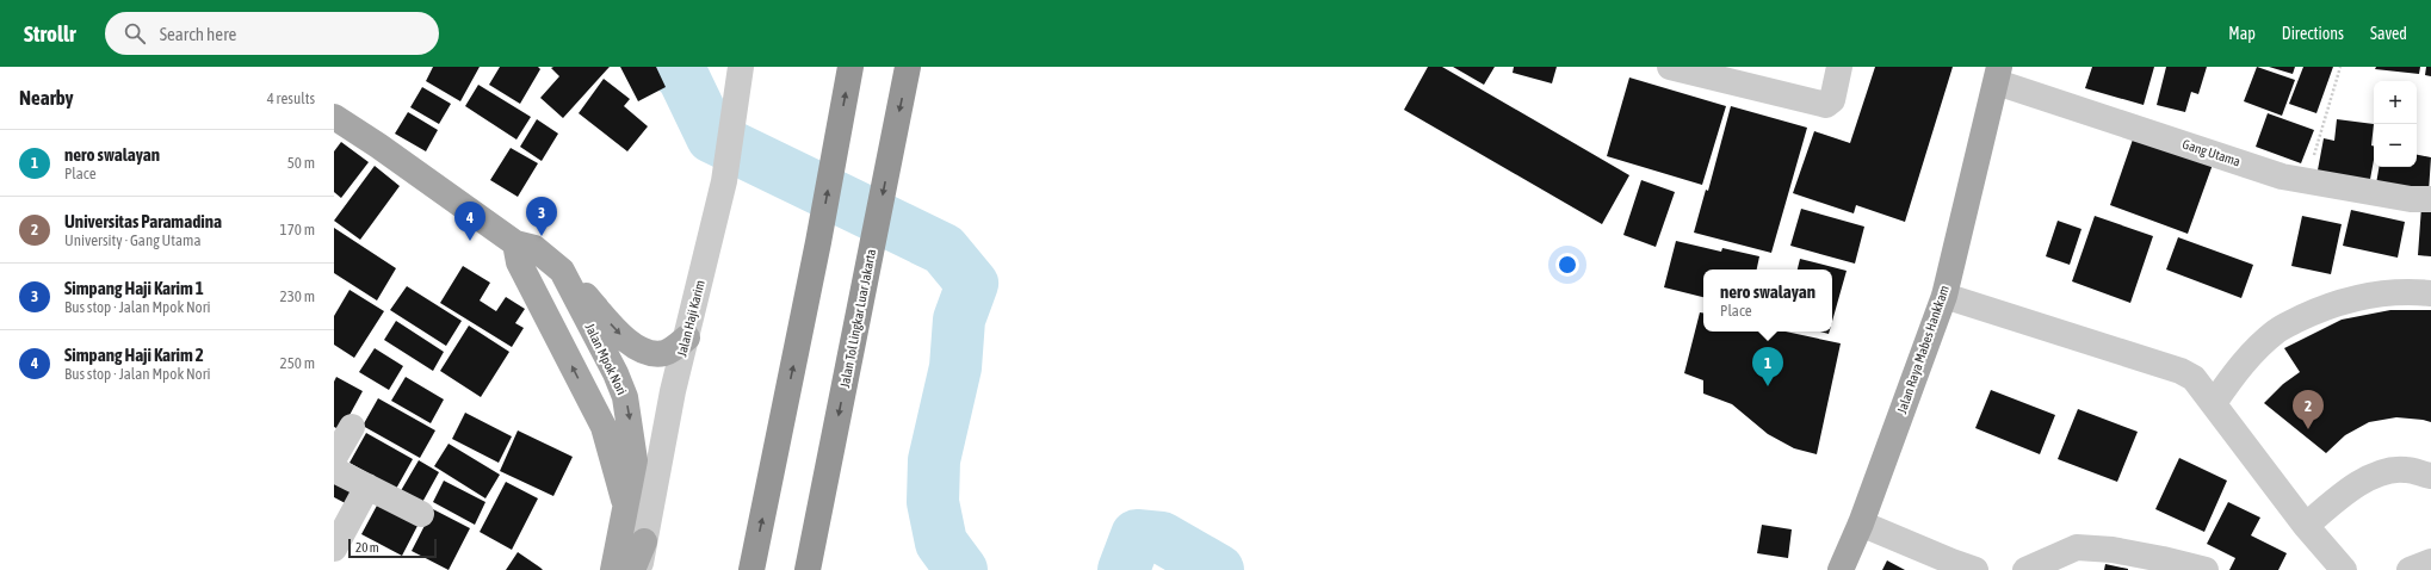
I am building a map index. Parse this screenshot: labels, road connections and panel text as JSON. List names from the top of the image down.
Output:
{
  "streets": {
    "highway": ["Jalan Tol Lingkar Luar Jakarta"],
    "main road": ["Jalan Raya Mabes Hankkam", "Jalan Mpok Nori"],
    "street": ["Gang Utama", "Jalan Haji Karim"]
  },
  "crossings": [
    ["Gang Utama", "Jalan Raya Mabes Hankkam"]
  ],
  "scale_bar": "20 m",
  "page": {
    "header": "Strollr",
    "search": "Search here",
    "nav": ["Map", "Directions", "Saved"],
    "heading": ["Nearby", "4 results"],
    "map_buttons": ["+", "−"],
    "list": [
      {
        "mark": "1",
        "name": "nero swalayan",
        "note": "Place",
        "value": "50 m"
      },
      {
        "mark": "2",
        "name": "Universitas Paramadina",
        "note": "University · Gang Utama",
        "value": "170 m"
      },
      {
        "mark": "3",
        "name": "Simpang Haji Karim 1",
        "note": "Bus stop · Jalan Mpok Nori",
        "value": "230 m"
      },
      {
        "mark": "4",
        "name": "Simpang Haji Karim 2",
        "note": "Bus stop · Jalan Mpok Nori",
        "value": "250 m"
      }
    ],
    "pins": [
      "3",
      "4",
      "1",
      "2"
    ],
    "popup": ["nero swalayan", "Place"],
    "scale": "20 m"
  }
}
